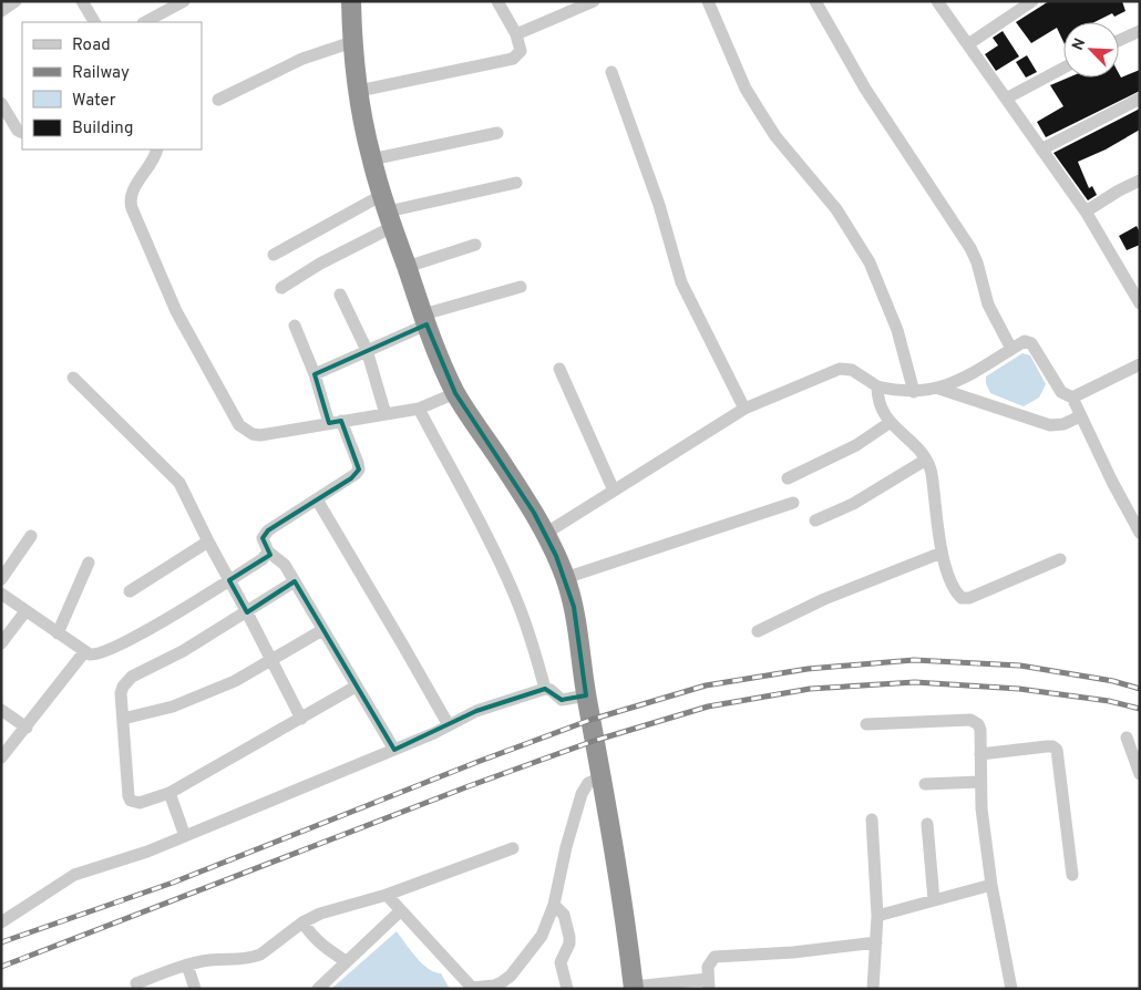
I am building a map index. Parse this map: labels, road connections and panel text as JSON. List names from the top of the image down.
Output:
{
  "legend": [
    "Road",
    "Railway",
    "Water",
    "Building"
  ],
  "north": "top left"
}
